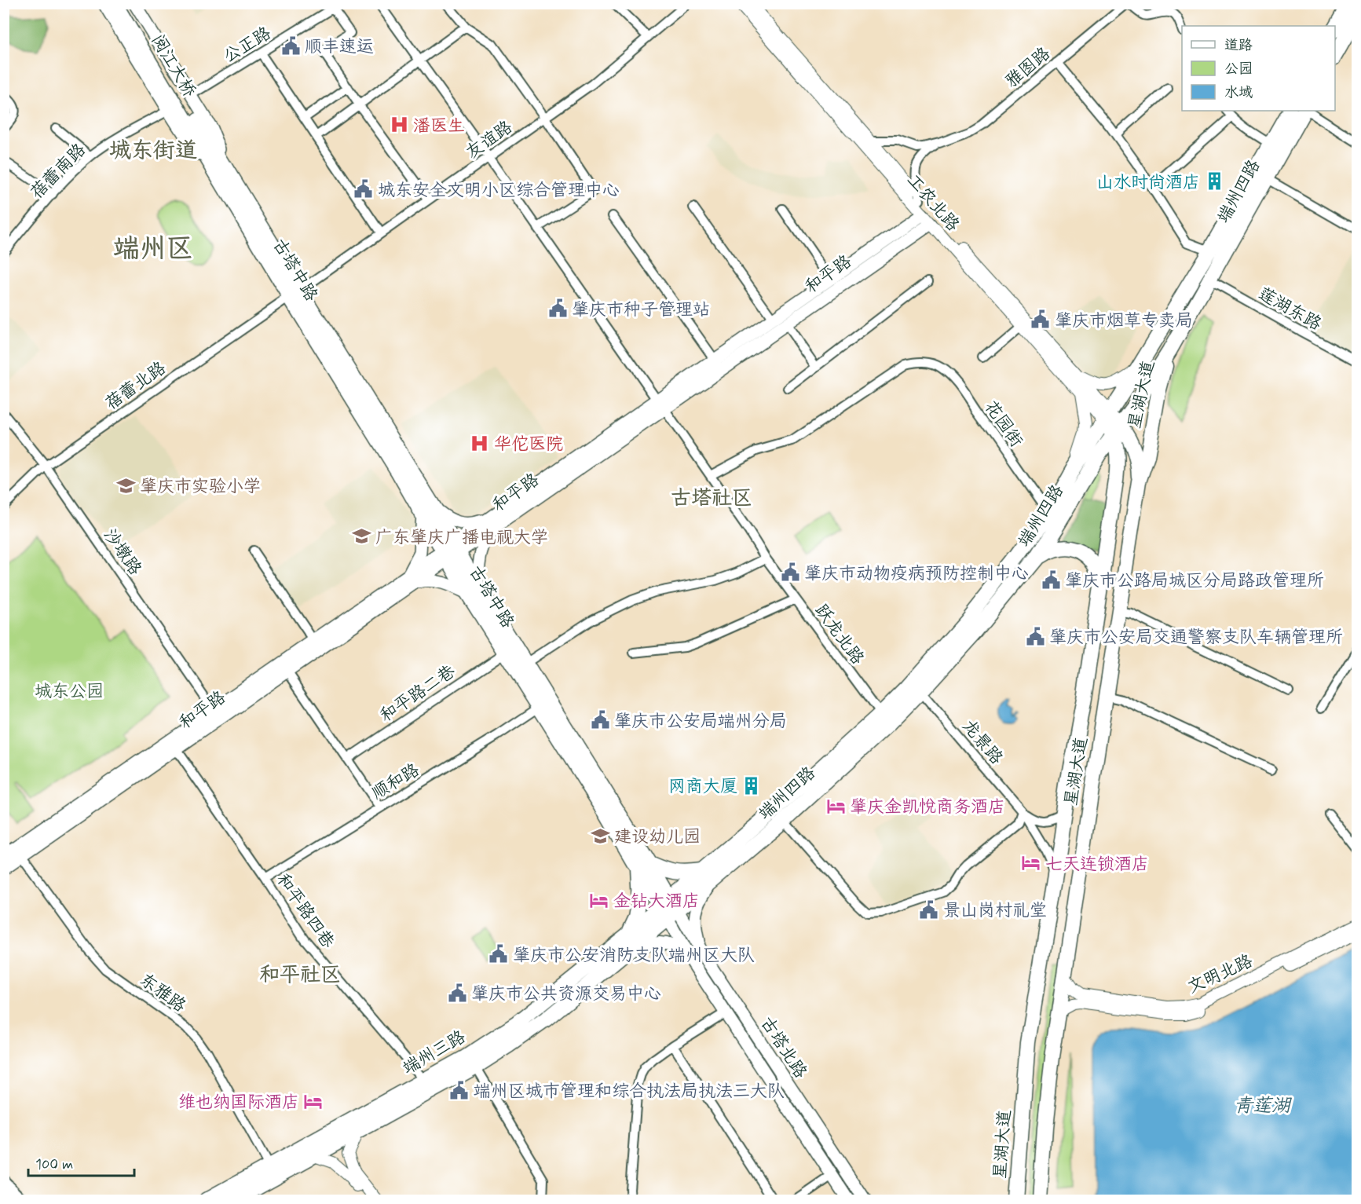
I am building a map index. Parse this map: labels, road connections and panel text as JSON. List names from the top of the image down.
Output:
{
  "streets": {
    "main road": [
      "阅江大桥",
      "端州四路",
      "古塔中路",
      "和平路",
      "星湖大道",
      "古塔北路",
      "端州三路"
    ],
    "street": [
      "公正路",
      "雅图路",
      "友谊路",
      "蓓蕾南路",
      "工农北路",
      "莲湖东路",
      "蓓蕾北路",
      "花园街",
      "沙墩路",
      "跃龙北路",
      "和平路二巷",
      "龙景路",
      "顺和路",
      "和平路四巷",
      "文明北路",
      "东雅路"
    ]
  },
  "crossings": [
    ["公正路", "古塔中路"],
    ["阅江大桥", "古塔中路"],
    ["友谊路", "古塔中路"],
    ["友谊路", "蓓蕾北路"],
    ["友谊路", "跃龙北路"],
    ["蓓蕾南路", "古塔中路"],
    ["端州四路", "工农北路"],
    ["端州四路", "古塔中路"],
    ["端州四路", "莲湖东路"],
    ["端州四路", "星湖大道"],
    ["端州四路", "花园街"],
    ["端州四路", "跃龙北路"],
    ["端州四路", "龙景路"],
    ["端州四路", "古塔北路"],
    ["端州四路", "端州三路"],
    ["工农北路", "和平路"],
    ["工农北路", "星湖大道"],
    ["古塔中路", "和平路"],
    ["古塔中路", "蓓蕾北路"],
    ["古塔中路", "和平路二巷"],
    ["古塔中路", "顺和路"],
    ["古塔中路", "古塔北路"],
    ["古塔中路", "端州三路"],
    ["和平路", "沙墩路"],
    ["和平路", "跃龙北路"],
    ["和平路", "和平路四巷"],
    ["和平路", "东雅路"],
    ["蓓蕾北路", "沙墩路"],
    ["星湖大道", "文明北路"],
    ["花园街", "跃龙北路"],
    ["顺和路", "和平路四巷"],
    ["和平路四巷", "端州三路"],
    ["东雅路", "端州三路"],
    ["古塔北路", "端州三路"]
  ],
  "districts": [
    "城东街道",
    "端州区",
    "古塔社区",
    "和平社区"
  ],
  "water": ["青莲湖"],
  "parks": ["城东公园"],
  "places": {
    "public building": [
      "顺丰速运",
      "城东安全文明小区综合管理中心",
      "肇庆市种子管理站",
      "肇庆市烟草专卖局",
      "肇庆市动物疫病预防控制中心",
      "肇庆市公路局城区分局路政管理所",
      "肇庆市公安局交通警察支队车辆管理所",
      "肇庆市公安局端州分局",
      "景山岗村礼堂",
      "肇庆市公安消防支队端州区大队",
      "肇庆市公共资源交易中心",
      "端州区城市管理和综合执法局执法三大队"
    ],
    "hospital": ["潘医生", "华佗医院"],
    "building": ["山水时尚酒店", "网商大厦"],
    "school or university": ["肇庆市实验小学", "广东肇庆广播电视大学", "建设幼儿园"],
    "hotel": [
      "肇庆金凯悦商务酒店",
      "七天连锁酒店",
      "金钻大酒店",
      "维也纳国际酒店"
    ]
  },
  "legend": ["道路", "公园", "水域"],
  "scale_bar": "100 m"
}
